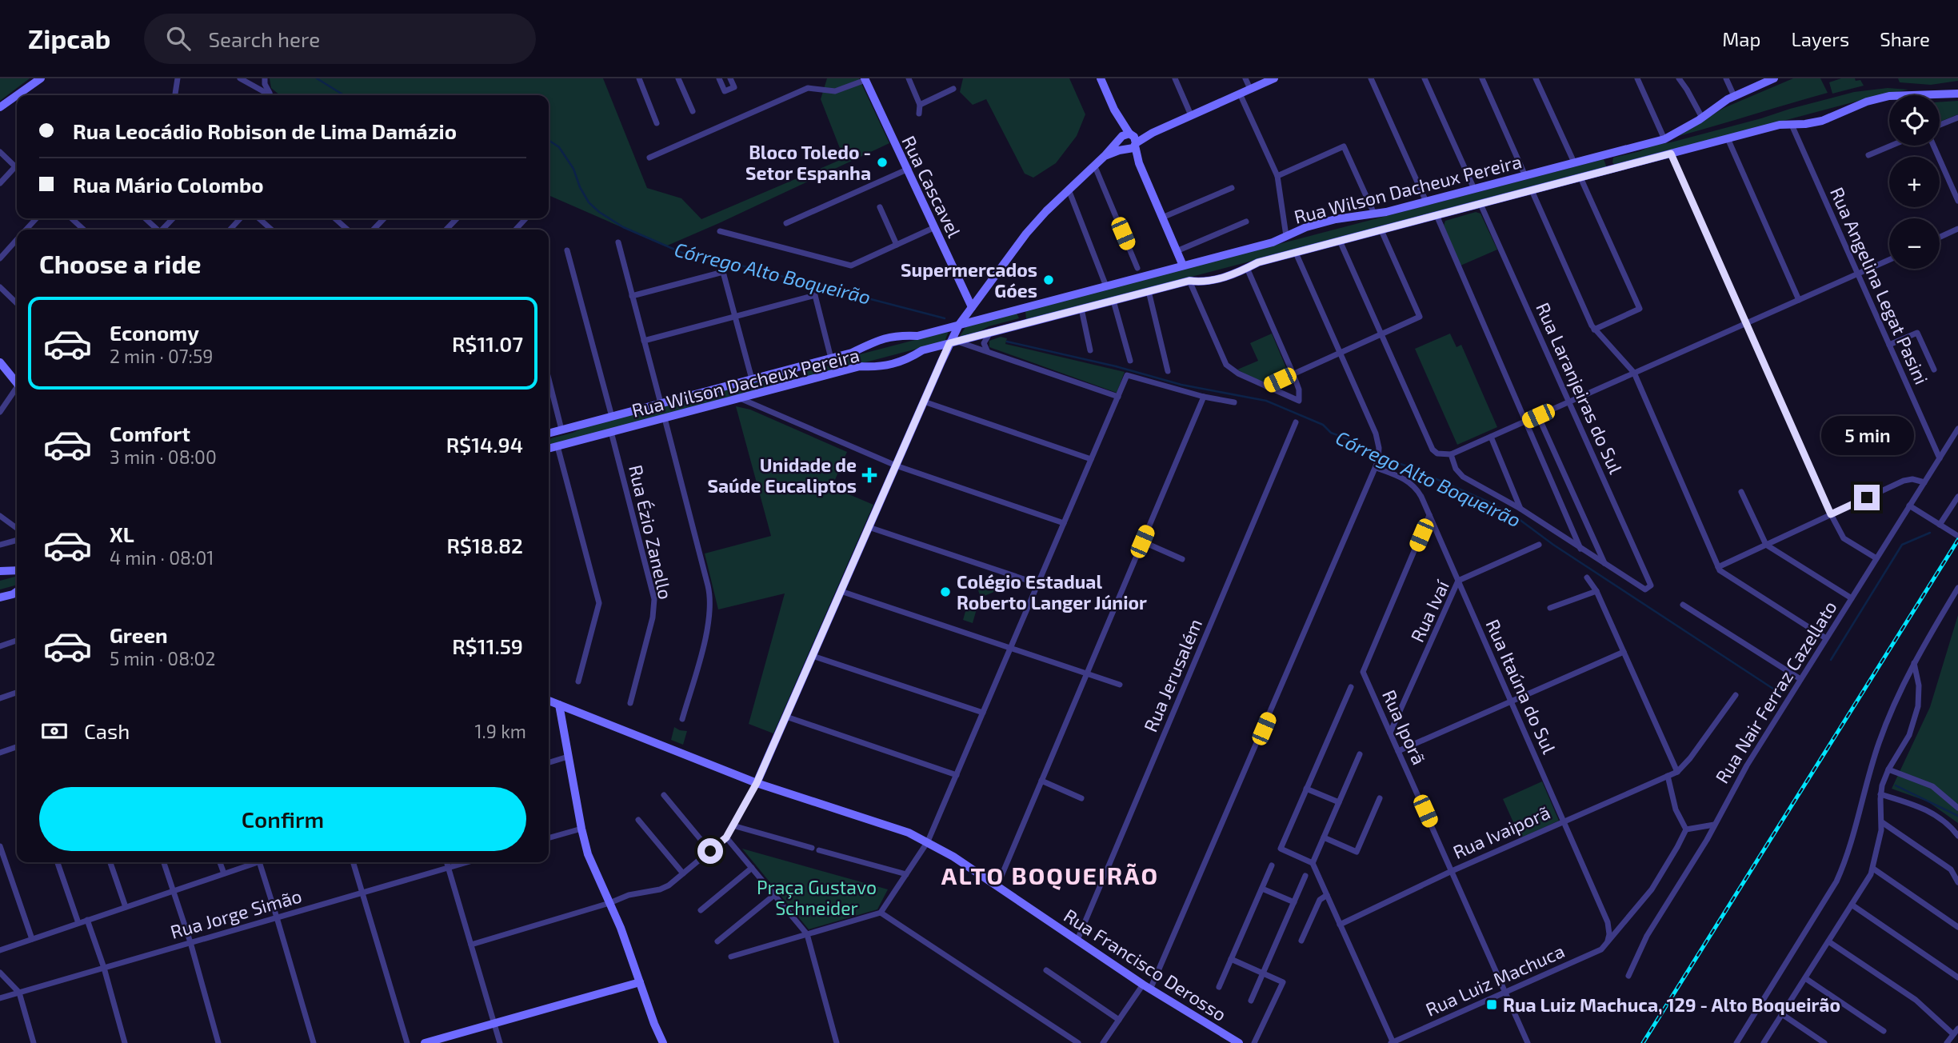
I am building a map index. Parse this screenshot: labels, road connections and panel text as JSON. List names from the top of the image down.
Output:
{
  "streets": {
    "main road": ["Rua Cascavel", "Rua Wilson Dacheux Pereira", "Rua Francisco Derosso"],
    "street": [
      "Rua Angelina Legat Pasini",
      "Rua Laranjeiras do Sul",
      "Rua Ézio Zanello",
      "Rua Ivaí",
      "Rua Jerusalém",
      "Rua Itaúna do Sul",
      "Rua Nair Ferraz Cazellato",
      "Rua Iporã",
      "Rua Ivaiporã",
      "Rua Jorge Simão",
      "Rua Luiz Machuca"
    ]
  },
  "crossings": [
    ["Rua Cascavel", "Rua Wilson Dacheux Pereira"],
    ["Rua Wilson Dacheux Pereira", "Rua Angelina Legat Pasini"],
    ["Rua Wilson Dacheux Pereira", "Rua Laranjeiras do Sul"],
    ["Rua Wilson Dacheux Pereira", "Rua Ézio Zanello"],
    ["Rua Angelina Legat Pasini", "Rua Nair Ferraz Cazellato"],
    ["Rua Ivaí", "Rua Itaúna do Sul"],
    ["Rua Ivaí", "Rua Iporã"],
    ["Rua Jerusalém", "Rua Francisco Derosso"],
    ["Rua Itaúna do Sul", "Rua Iporã"],
    ["Rua Itaúna do Sul", "Rua Ivaiporã"],
    ["Rua Itaúna do Sul", "Rua Luiz Machuca"],
    ["Rua Iporã", "Rua Ivaiporã"],
    ["Rua Iporã", "Rua Luiz Machuca"]
  ],
  "districts": ["ALTO BOQUEIRÃO"],
  "water": ["Córrego Alto Boqueirão"],
  "parks": ["Praça Gustavo Schneider"],
  "places": {
    "other": ["Bloco Toledo - Setor Espanha", "Supermercados Góes", "Colégio Estadual Roberto Langer Júnior"],
    "health": ["Unidade de Saúde Eucaliptos"],
    "transit": ["Rua Luiz Machuca, 129 - Alto Boqueirão"]
  },
  "page": {
    "header": "Zipcab",
    "search": "Search here",
    "nav": ["Map", "Layers", "Share"],
    "map_buttons": ["+", "−"],
    "banner": ["Rua Leocádio Robison de Lima Damázio", "Rua Mário Colombo"],
    "heading": "Choose a ride",
    "list": [
      {
        "name": "Economy",
        "note": "2 min · 07:59",
        "value": "R$11.07"
      },
      {
        "name": "Comfort",
        "note": "3 min · 08:00",
        "value": "R$14.94"
      },
      {
        "name": "XL",
        "note": "4 min · 08:01",
        "value": "R$18.82"
      },
      {
        "name": "Green",
        "note": "5 min · 08:02",
        "value": "R$11.59"
      }
    ],
    "bubble": "5 min",
    "pay": ["Cash", "1.9 km"],
    "buttons": "Confirm"
  }
}
